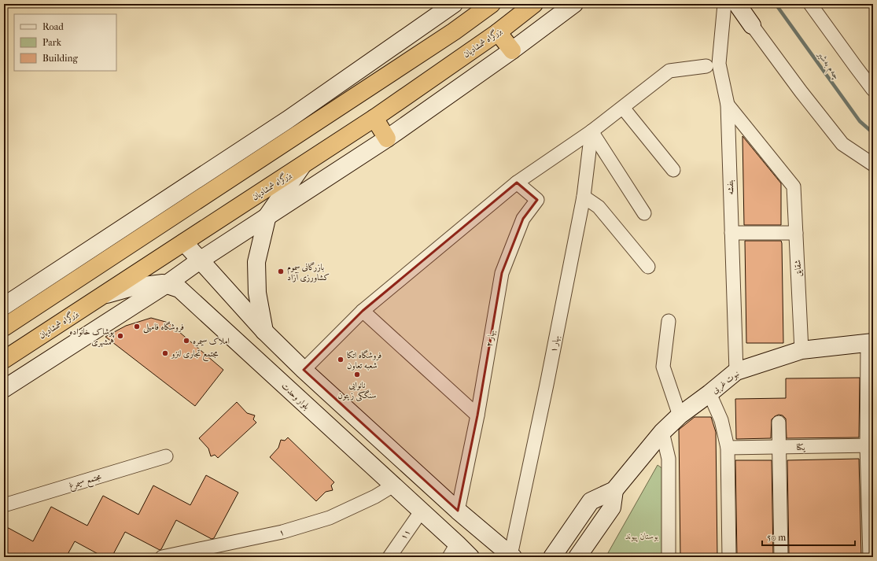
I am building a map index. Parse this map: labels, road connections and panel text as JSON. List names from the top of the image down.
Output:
{
  "streets": {
    "highway": ["بزرگراه شمشادیان"],
    "main road": ["نبوت غربی", "بلوار وحدت"],
    "street": [
      "بنفشه",
      "شقایق",
      "بهار ۲",
      "بهار ۱",
      "یکتا",
      "مجتمع سیمرغ",
      "۱",
      "۱۱"
    ]
  },
  "crossings": [
    ["بزرگراه شمشادیان", "بلوار وحدت"],
    ["بنفشه", "شقایق"],
    ["بنفشه", "نبوت غربی"],
    ["شقایق", "نبوت غربی"],
    ["بلوار وحدت", "۱"],
    ["بلوار وحدت", "۱۱"]
  ],
  "water": ["چەم بەشیر"],
  "parks": ["بوستان پیوند"],
  "places": [
    "بازرگانی سموم کشاورزی آزاد",
    "فروشگاه فامیلی",
    "پوشاک خانواده همشهری",
    "املاک سیمره",
    "مجتمع تجاری لنزو",
    "فروشگاه اتکا شعبه تعاون",
    "نانوایی سنگکی زیتون"
  ],
  "legend": ["Road", "Park", "Building"],
  "scale_bar": "50 m"
}
